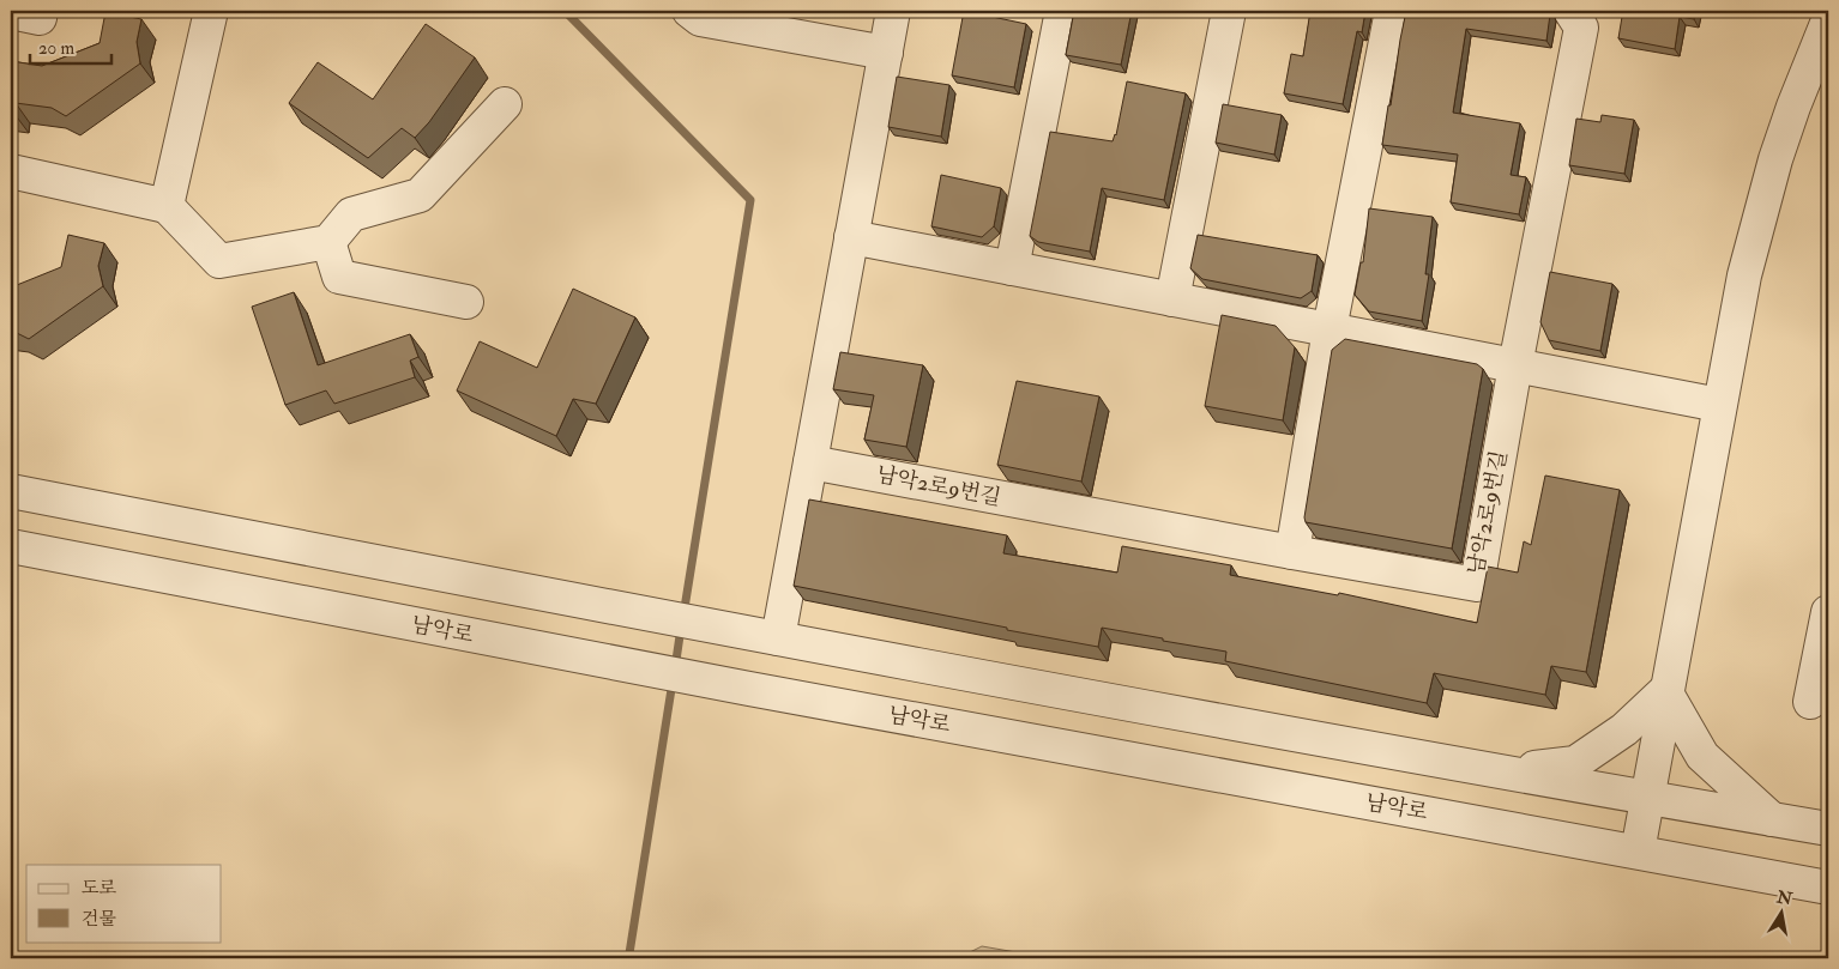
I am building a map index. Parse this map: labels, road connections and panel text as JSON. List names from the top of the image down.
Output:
{
  "streets": {
    "street": ["남악2로9번길", "남악로"]
  },
  "legend": ["도로", "건물"],
  "scale_bar": "20 m",
  "north": "top"
}
